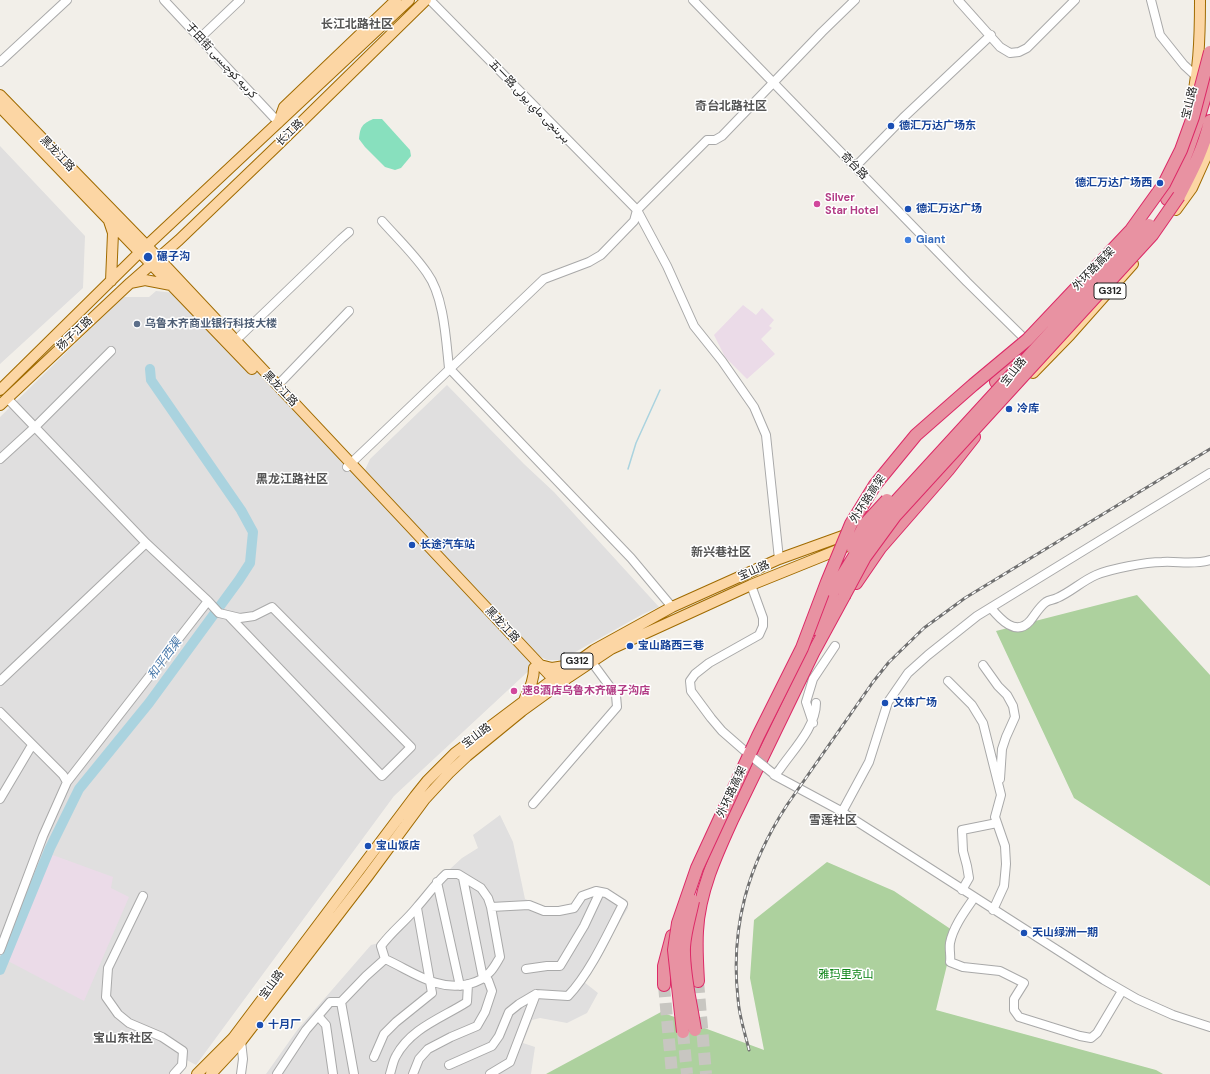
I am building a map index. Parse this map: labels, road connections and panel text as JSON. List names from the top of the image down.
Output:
{
  "streets": {
    "highway": ["外环路高架"],
    "main road": [
      "宝山路",
      "长江路",
      "黑龙江路",
      "G312",
      "扬子江路"
    ],
    "street": ["于田街 كرىيە كوچىسى", "五一路 بىرىنچى ماي يولى", "奇台路"]
  },
  "crossings": [
    ["于田街 كرىيە كوچىسى", "长江路"],
    ["宝山路", "黑龙江路"],
    ["宝山路", "奇台路"],
    ["长江路", "黑龙江路"],
    ["长江路", "扬子江路"],
    ["黑龙江路", "扬子江路"]
  ],
  "districts": [
    "长江北路社区",
    "奇台北路社区",
    "黑龙江路社区",
    "新兴巷社区",
    "雪莲社区",
    "宝山东社区"
  ],
  "water": ["和平西渠"],
  "parks": ["雅玛里克山"],
  "places": [
    "德汇万达广场东",
    "德汇万达广场西",
    "Silver Star Hotel",
    "德汇万达广场",
    "Giant",
    "碾子沟",
    "乌鲁木齐商业银行科技大楼",
    "冷库",
    "长途汽车站",
    "宝山路西三巷",
    "速8酒店乌鲁木齐碾子沟店",
    "文体广场",
    "宝山饭店",
    "天山绿洲一期",
    "十月厂"
  ]
}
